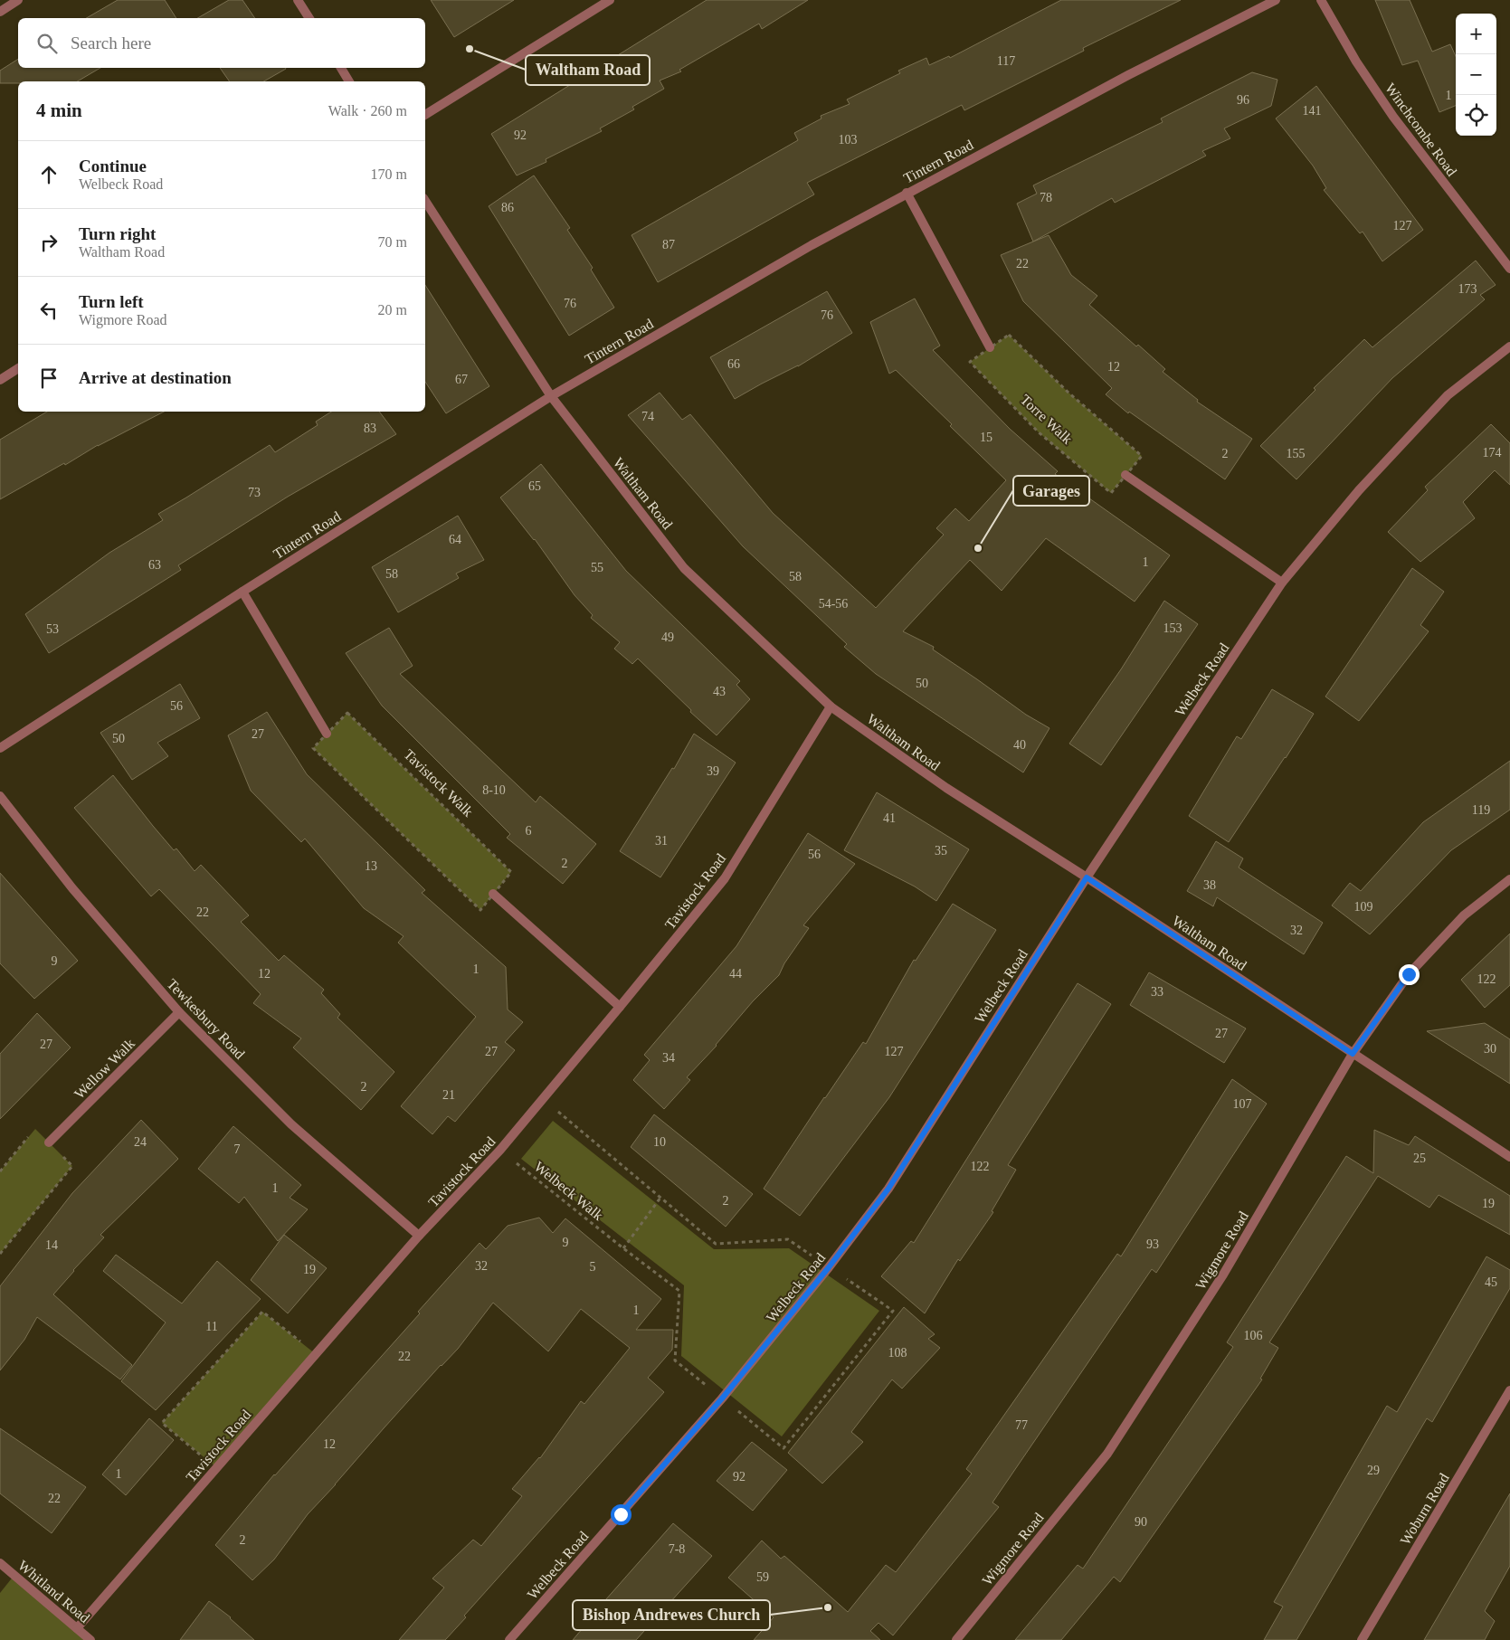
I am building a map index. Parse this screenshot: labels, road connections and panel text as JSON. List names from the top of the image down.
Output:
{
  "streets": {
    "street": [
      "Winchcombe Road",
      "Tintern Road",
      "Waltham Road",
      "Welbeck Road",
      "Tavistock Road",
      "Tewkesbury Road",
      "Wellow Walk",
      "Wigmore Road",
      "Woburn Road",
      "Whitland Road"
    ],
    "path": ["Torre Walk", "Tavistock Walk", "Welbeck Walk"]
  },
  "crossings": [
    ["Tintern Road", "Waltham Road"],
    ["Waltham Road", "Welbeck Road"],
    ["Waltham Road", "Tavistock Road"],
    ["Waltham Road", "Wigmore Road"],
    ["Welbeck Road", "Welbeck Walk"],
    ["Tavistock Road", "Tewkesbury Road"],
    ["Tavistock Road", "Welbeck Walk"],
    ["Tavistock Road", "Whitland Road"],
    ["Tewkesbury Road", "Wellow Walk"]
  ],
  "places": ["Waltham Road", "Garages", "Bishop Andrewes Church"],
  "house_numbers": [
    "117",
    "1",
    "96",
    "141",
    "92",
    "103",
    "78",
    "86",
    "127",
    "87",
    "22",
    "173",
    "76",
    "76",
    "66",
    "12",
    "67",
    "74",
    "83",
    "15",
    "174",
    "2",
    "155",
    "65",
    "73",
    "64",
    "1",
    "63",
    "55",
    "58",
    "58",
    "54-56",
    "153",
    "53",
    "49",
    "50",
    "43",
    "56",
    "27",
    "50",
    "40",
    "39",
    "8-10",
    "119",
    "41",
    "6",
    "31",
    "35",
    "56",
    "2",
    "13",
    "38",
    "109",
    "22",
    "32",
    "9",
    "1",
    "12",
    "44",
    "122",
    "33",
    "27",
    "27",
    "30",
    "27",
    "127",
    "34",
    "2",
    "21",
    "107",
    "24",
    "10",
    "7",
    "25",
    "122",
    "1",
    "2",
    "19",
    "9",
    "93",
    "14",
    "32",
    "5",
    "19",
    "45",
    "1",
    "11",
    "106",
    "108",
    "22",
    "77",
    "12",
    "29",
    "1",
    "92",
    "22",
    "90",
    "2",
    "7-8",
    "59"
  ],
  "page": {
    "map_buttons": ["+", "−"],
    "search": "Search here",
    "heading": ["4 min", "Walk · 260 m"],
    "list": [
      ["Continue", "Welbeck Road", "170 m"],
      ["Turn right", "Waltham Road", "70 m"],
      ["Turn left", "Wigmore Road", "20 m"],
      "Arrive at destination"
    ]
  }
}
